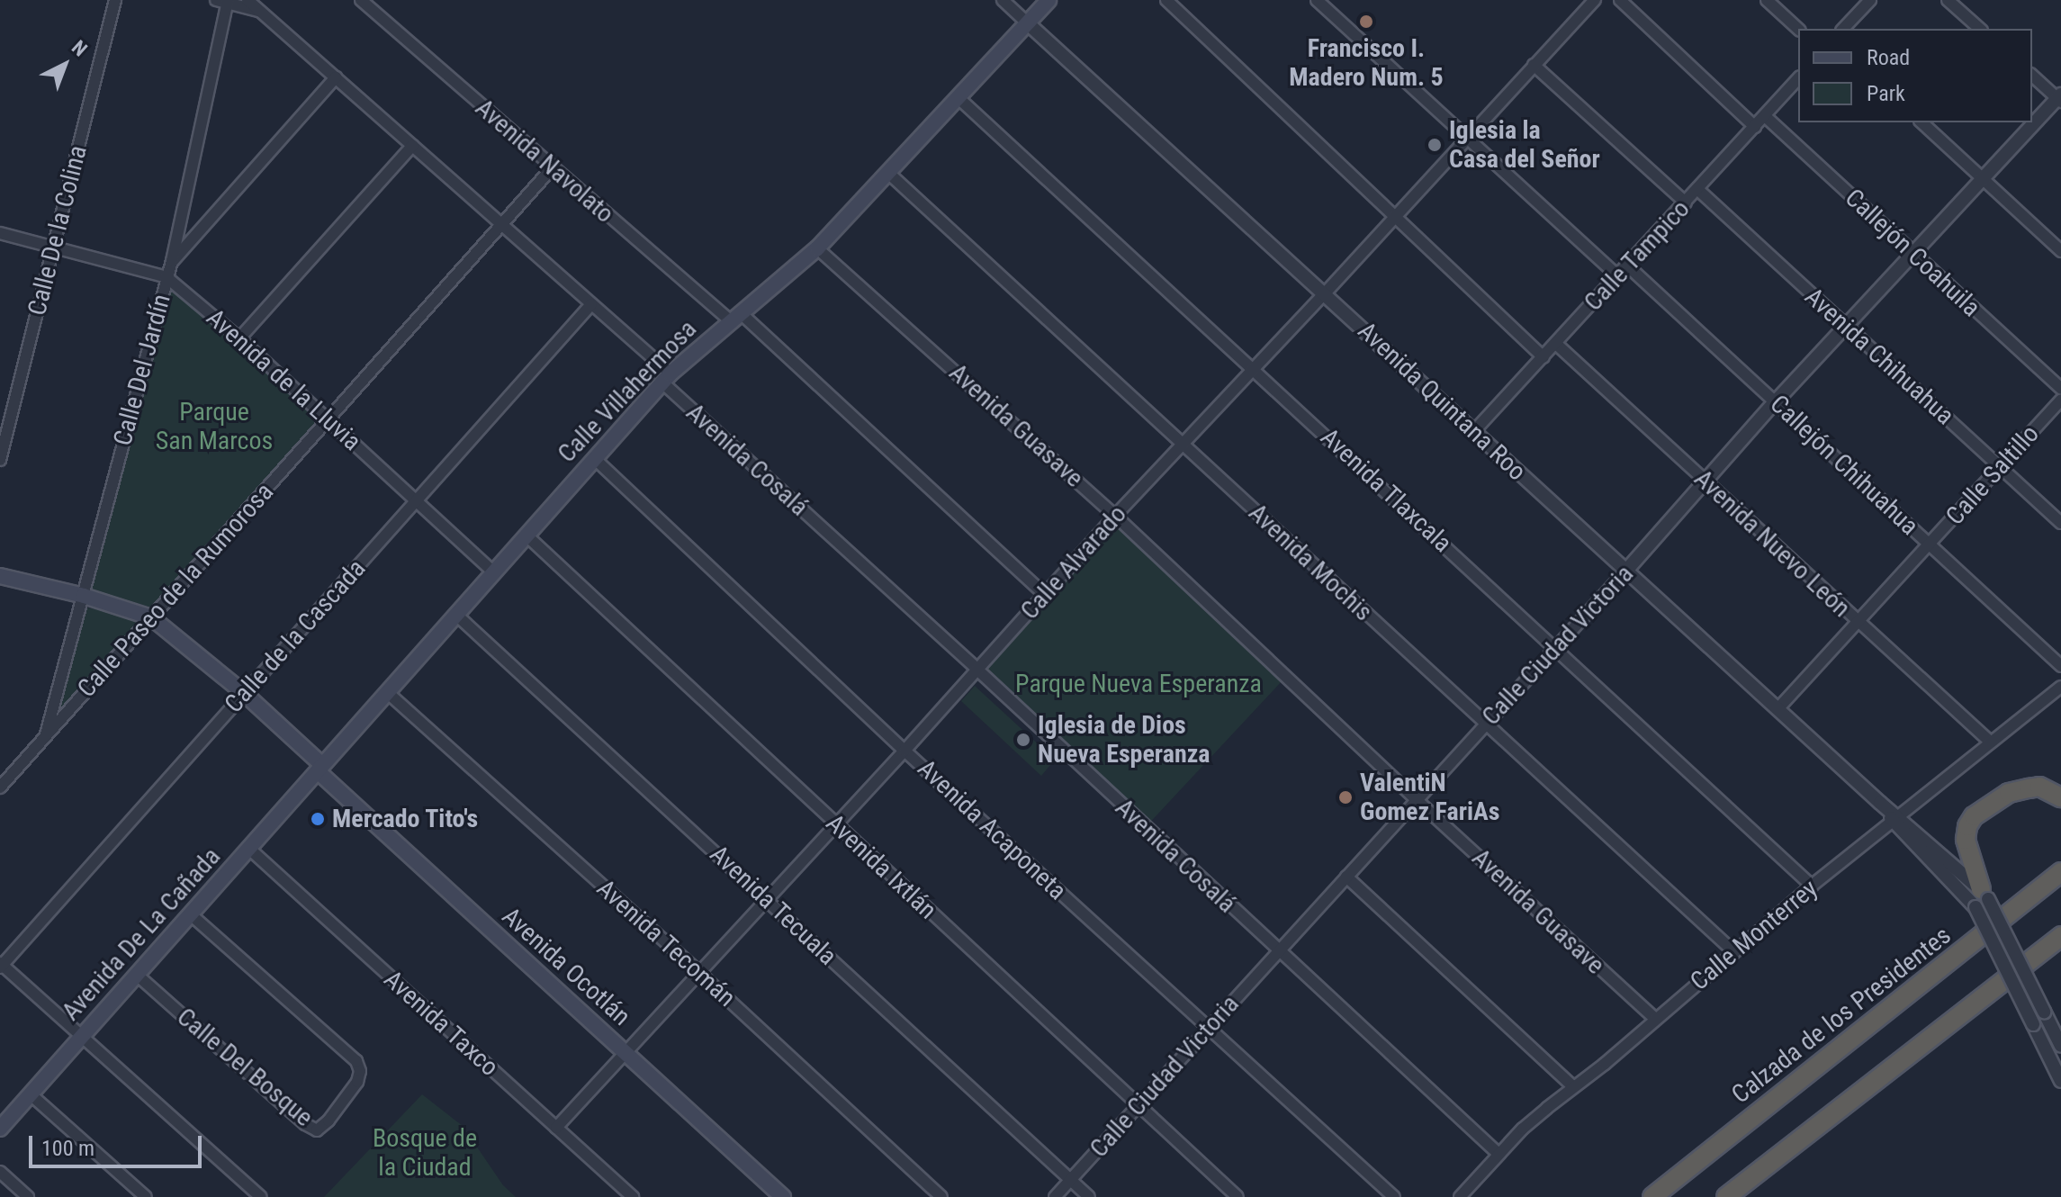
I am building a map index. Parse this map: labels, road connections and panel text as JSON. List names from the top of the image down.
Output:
{
  "streets": {
    "highway": ["Calzada de los Presidentes"],
    "main road": ["Calle Villahermosa", "Avenida De La Cañada", "Avenida Ocotlán"],
    "street": [
      "Avenida Navolato",
      "Calle De la Colina",
      "Callejón Coahuila",
      "Calle Tampico",
      "Avenida Chihuahua",
      "Calle Del Jardín",
      "Avenida de la Lluvia",
      "Avenida Quintana Roo",
      "Avenida Guasave",
      "Avenida Cosalá",
      "Callejón Chihuahua",
      "Calle Saltillo",
      "Avenida Tlaxcala",
      "Avenida Nuevo León",
      "Calle Alvarado",
      "Avenida Mochis",
      "Calle Paseo de la Rumorosa",
      "Calle de la Cascada",
      "Calle Ciudad Victoria",
      "Avenida Acaponeta",
      "Avenida Ixtlán",
      "Avenida Tecuala",
      "Calle Monterrey",
      "Avenida Tecomán",
      "Avenida Taxco",
      "Calle Del Bosque"
    ]
  },
  "crossings": [
    ["Avenida Navolato", "Calle Villahermosa"],
    ["Avenida Navolato", "Calle Alvarado"],
    ["Avenida Navolato", "Calle Paseo de la Rumorosa"],
    ["Calle De la Colina", "Avenida de la Lluvia"],
    ["Callejón Coahuila", "Calle Tampico"],
    ["Callejón Coahuila", "Calle Ciudad Victoria"],
    ["Calle Tampico", "Avenida Chihuahua"],
    ["Calle Tampico", "Avenida Quintana Roo"],
    ["Calle Tampico", "Callejón Chihuahua"],
    ["Calle Tampico", "Avenida Nuevo León"],
    ["Avenida Chihuahua", "Calle Saltillo"],
    ["Avenida Chihuahua", "Calle Ciudad Victoria"],
    ["Calle Del Jardín", "Avenida de la Lluvia"],
    ["Calle Del Jardín", "Calle Paseo de la Rumorosa"],
    ["Calle Del Jardín", "Avenida Ocotlán"],
    ["Avenida de la Lluvia", "Calle Villahermosa"],
    ["Avenida de la Lluvia", "Calle Paseo de la Rumorosa"],
    ["Avenida de la Lluvia", "Calle de la Cascada"],
    ["Calle Villahermosa", "Avenida Quintana Roo"],
    ["Calle Villahermosa", "Avenida Guasave"],
    ["Calle Villahermosa", "Avenida Cosalá"],
    ["Calle Villahermosa", "Avenida Tlaxcala"],
    ["Calle Villahermosa", "Avenida Mochis"],
    ["Calle Villahermosa", "Avenida Acaponeta"],
    ["Calle Villahermosa", "Avenida Ixtlán"],
    ["Calle Villahermosa", "Avenida Tecuala"],
    ["Calle Villahermosa", "Avenida De La Cañada"],
    ["Calle Villahermosa", "Avenida Tecomán"],
    ["Calle Villahermosa", "Avenida Ocotlán"],
    ["Avenida Quintana Roo", "Calle Saltillo"],
    ["Avenida Quintana Roo", "Calle Alvarado"],
    ["Avenida Quintana Roo", "Calle Ciudad Victoria"],
    ["Avenida Quintana Roo", "Calle Monterrey"],
    ["Avenida Guasave", "Calle Alvarado"],
    ["Avenida Guasave", "Calle Ciudad Victoria"],
    ["Avenida Guasave", "Calle Monterrey"],
    ["Avenida Cosalá", "Calle Alvarado"],
    ["Avenida Cosalá", "Calle Paseo de la Rumorosa"],
    ["Avenida Cosalá", "Calle de la Cascada"],
    ["Avenida Cosalá", "Calle Ciudad Victoria"],
    ["Avenida Cosalá", "Calle Monterrey"],
    ["Callejón Chihuahua", "Calle Saltillo"],
    ["Callejón Chihuahua", "Calle Ciudad Victoria"],
    ["Calle Saltillo", "Avenida Nuevo León"],
    ["Avenida Tlaxcala", "Calle Alvarado"],
    ["Avenida Tlaxcala", "Calle Ciudad Victoria"],
    ["Avenida Tlaxcala", "Calle Monterrey"],
    ["Avenida Nuevo León", "Calle Ciudad Victoria"],
    ["Avenida Nuevo León", "Calle Monterrey"],
    ["Calle Alvarado", "Avenida Mochis"],
    ["Calle Alvarado", "Avenida Acaponeta"],
    ["Calle Alvarado", "Avenida Ixtlán"],
    ["Calle Alvarado", "Avenida Tecuala"],
    ["Calle Alvarado", "Avenida Tecomán"],
    ["Calle Alvarado", "Avenida Ocotlán"],
    ["Calle Alvarado", "Avenida Taxco"],
    ["Avenida Mochis", "Calle Ciudad Victoria"],
    ["Avenida Mochis", "Calle Monterrey"],
    ["Calle Paseo de la Rumorosa", "Avenida Ocotlán"],
    ["Calle de la Cascada", "Avenida Ocotlán"],
    ["Calle Ciudad Victoria", "Avenida Acaponeta"],
    ["Calle Ciudad Victoria", "Avenida Ixtlán"],
    ["Calle Ciudad Victoria", "Avenida Tecuala"],
    ["Avenida De La Cañada", "Avenida Ocotlán"],
    ["Avenida De La Cañada", "Avenida Taxco"],
    ["Avenida De La Cañada", "Calle Del Bosque"]
  ],
  "parks": ["Parque San Marcos", "Parque Nueva Esperanza", "Bosque de la Ciudad"],
  "places": [
    "Francisco I. Madero Num. 5",
    "Iglesia la Casa del Señor",
    "Iglesia de Dios Nueva Esperanza",
    "ValentiN Gomez FariAs",
    "Mercado Tito's"
  ],
  "legend": ["Road", "Park"],
  "scale_bar": "100 m",
  "north": "top right"
}
